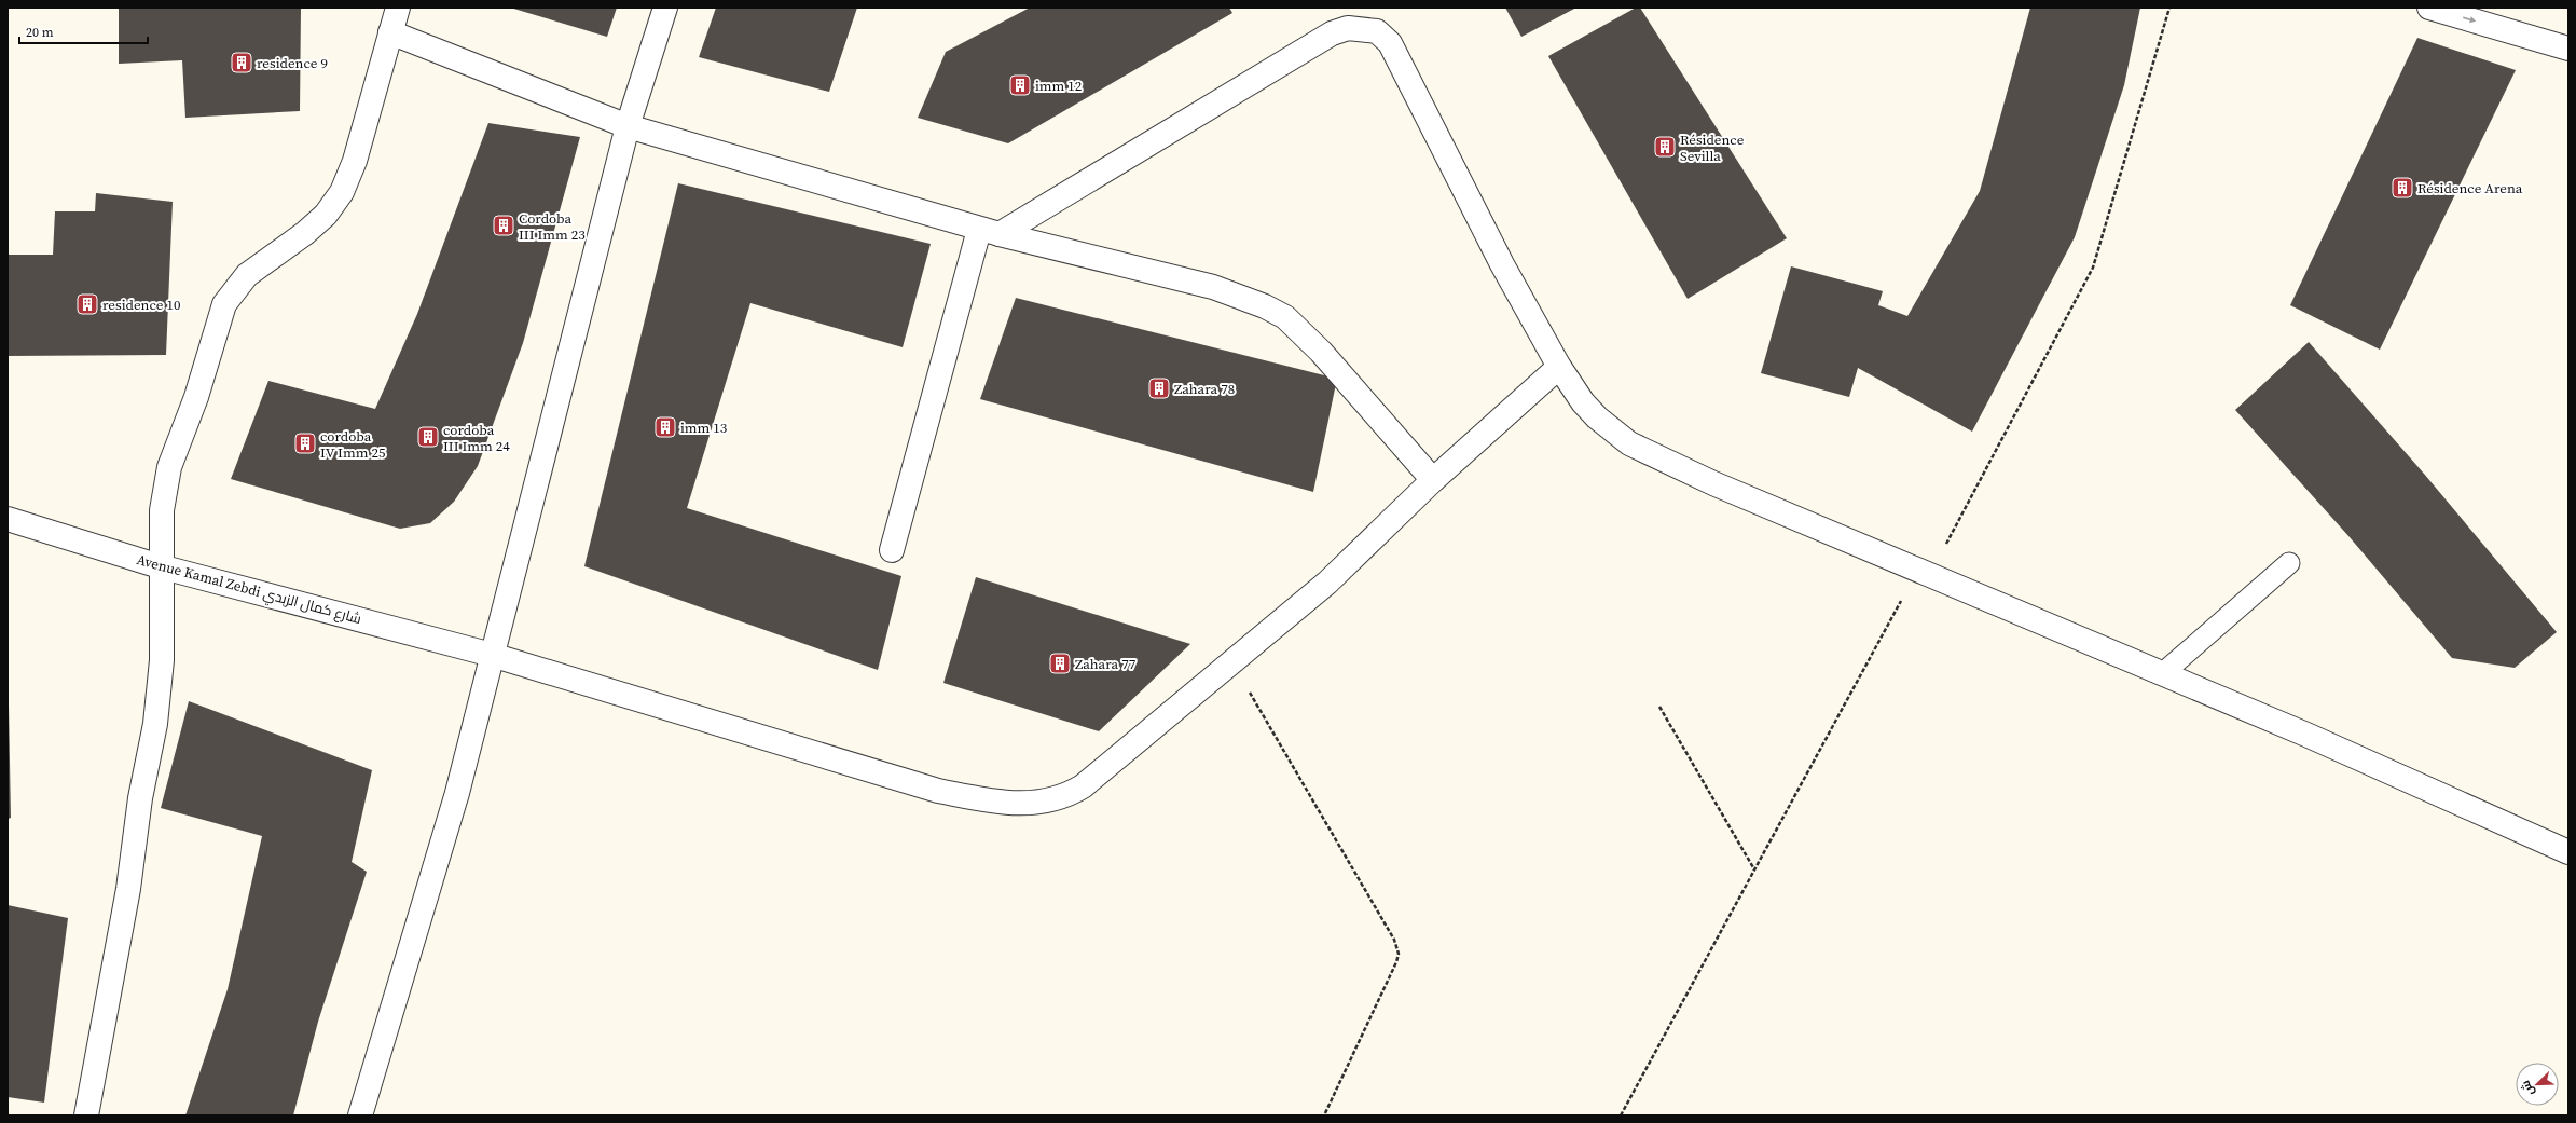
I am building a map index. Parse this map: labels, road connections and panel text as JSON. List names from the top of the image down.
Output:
{
  "streets": {
    "street": ["Avenue Kamal Zebdi شارع كمال الزبدي"]
  },
  "places": {
    "building": [
      "residence 9",
      "imm 12",
      "Résidence Sevilla",
      "Résidence Arena",
      "Cordoba III Imm 23",
      "residence 10",
      "Zahara 78",
      "imm 13",
      "cordoba III Imm 24",
      "cordoba IV Imm 25",
      "Zahara 77"
    ]
  },
  "scale_bar": "20 m",
  "north": "bottom left"
}
